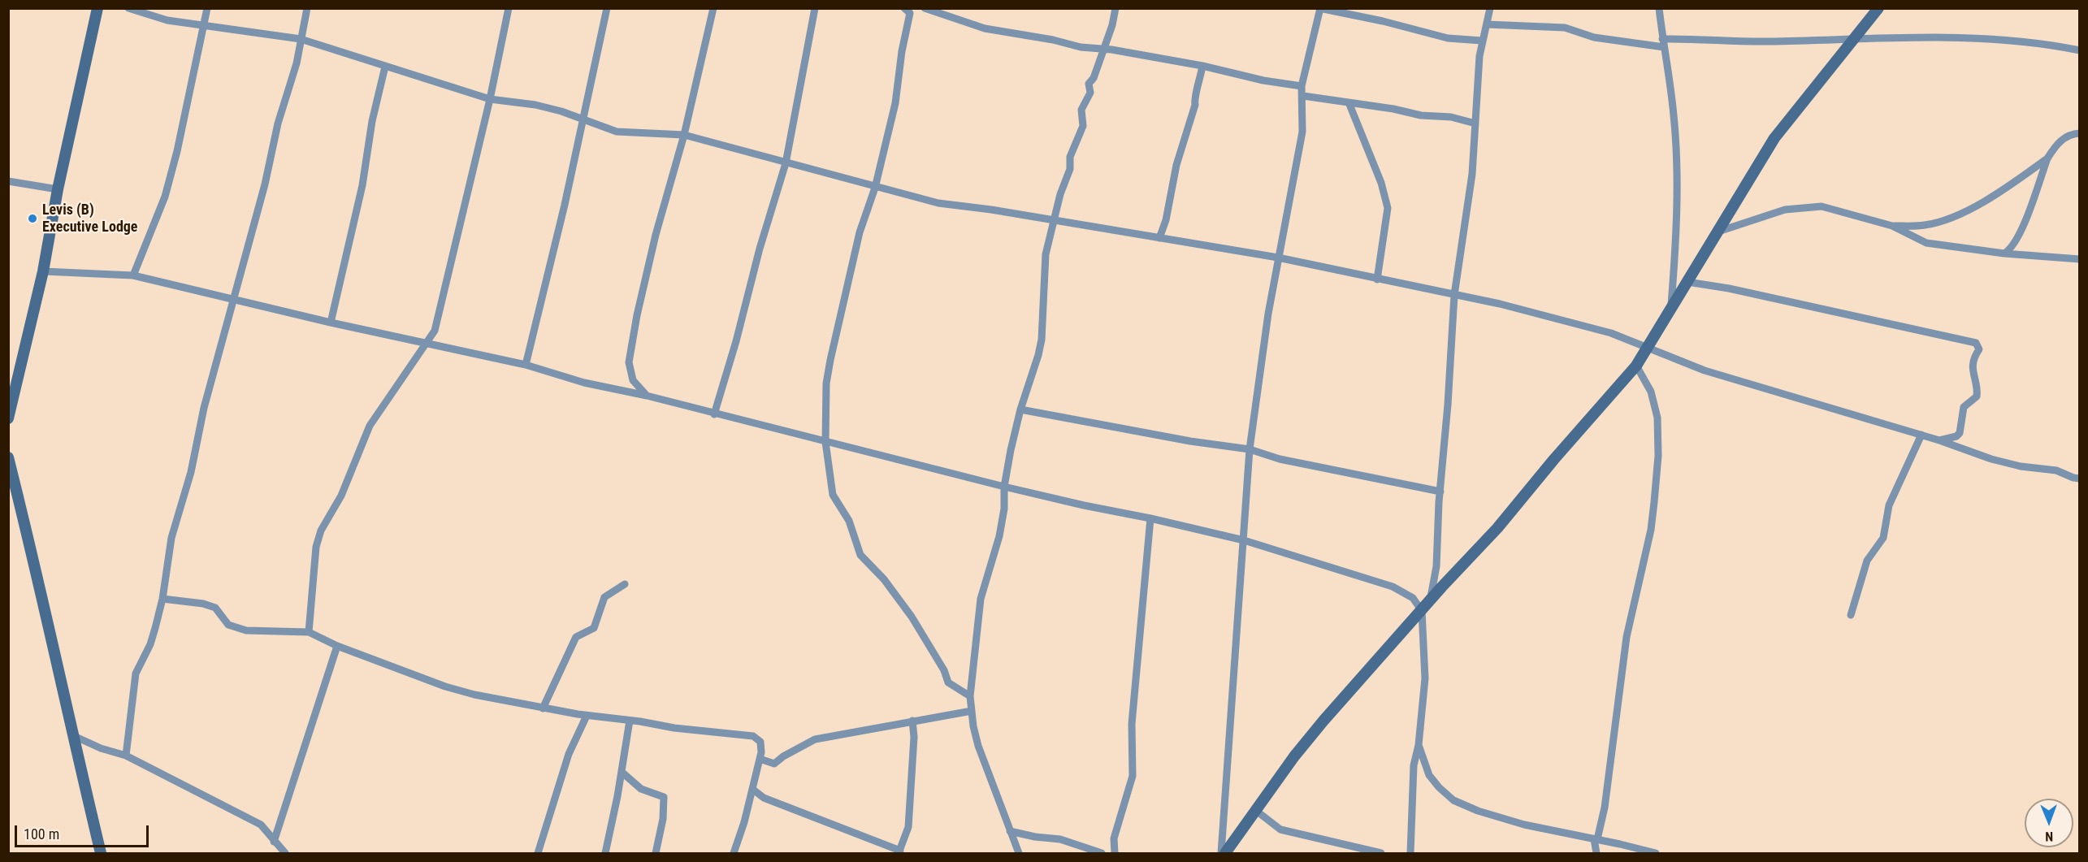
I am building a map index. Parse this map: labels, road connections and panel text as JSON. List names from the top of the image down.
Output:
{
  "places": ["Levis (B) Executive Lodge"],
  "scale_bar": "100 m",
  "north": "bottom"
}
